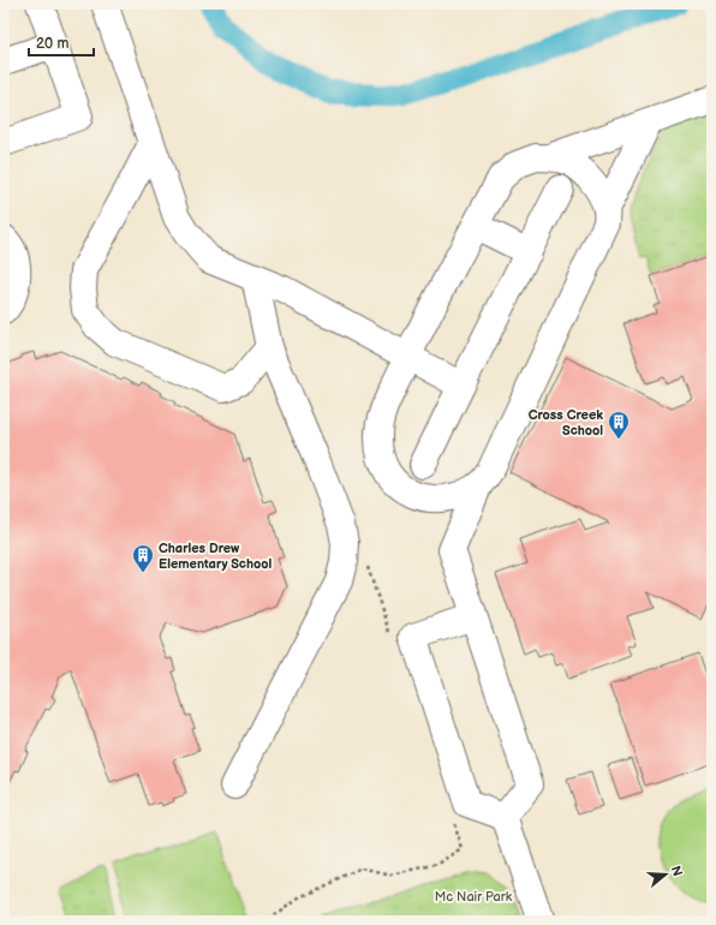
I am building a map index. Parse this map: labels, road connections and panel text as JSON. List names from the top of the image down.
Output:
{
  "parks": ["Mc Nair Park"],
  "places": {
    "building": ["Cross Creek School", "Charles Drew Elementary School"]
  },
  "scale_bar": "20 m",
  "north": "right"
}
